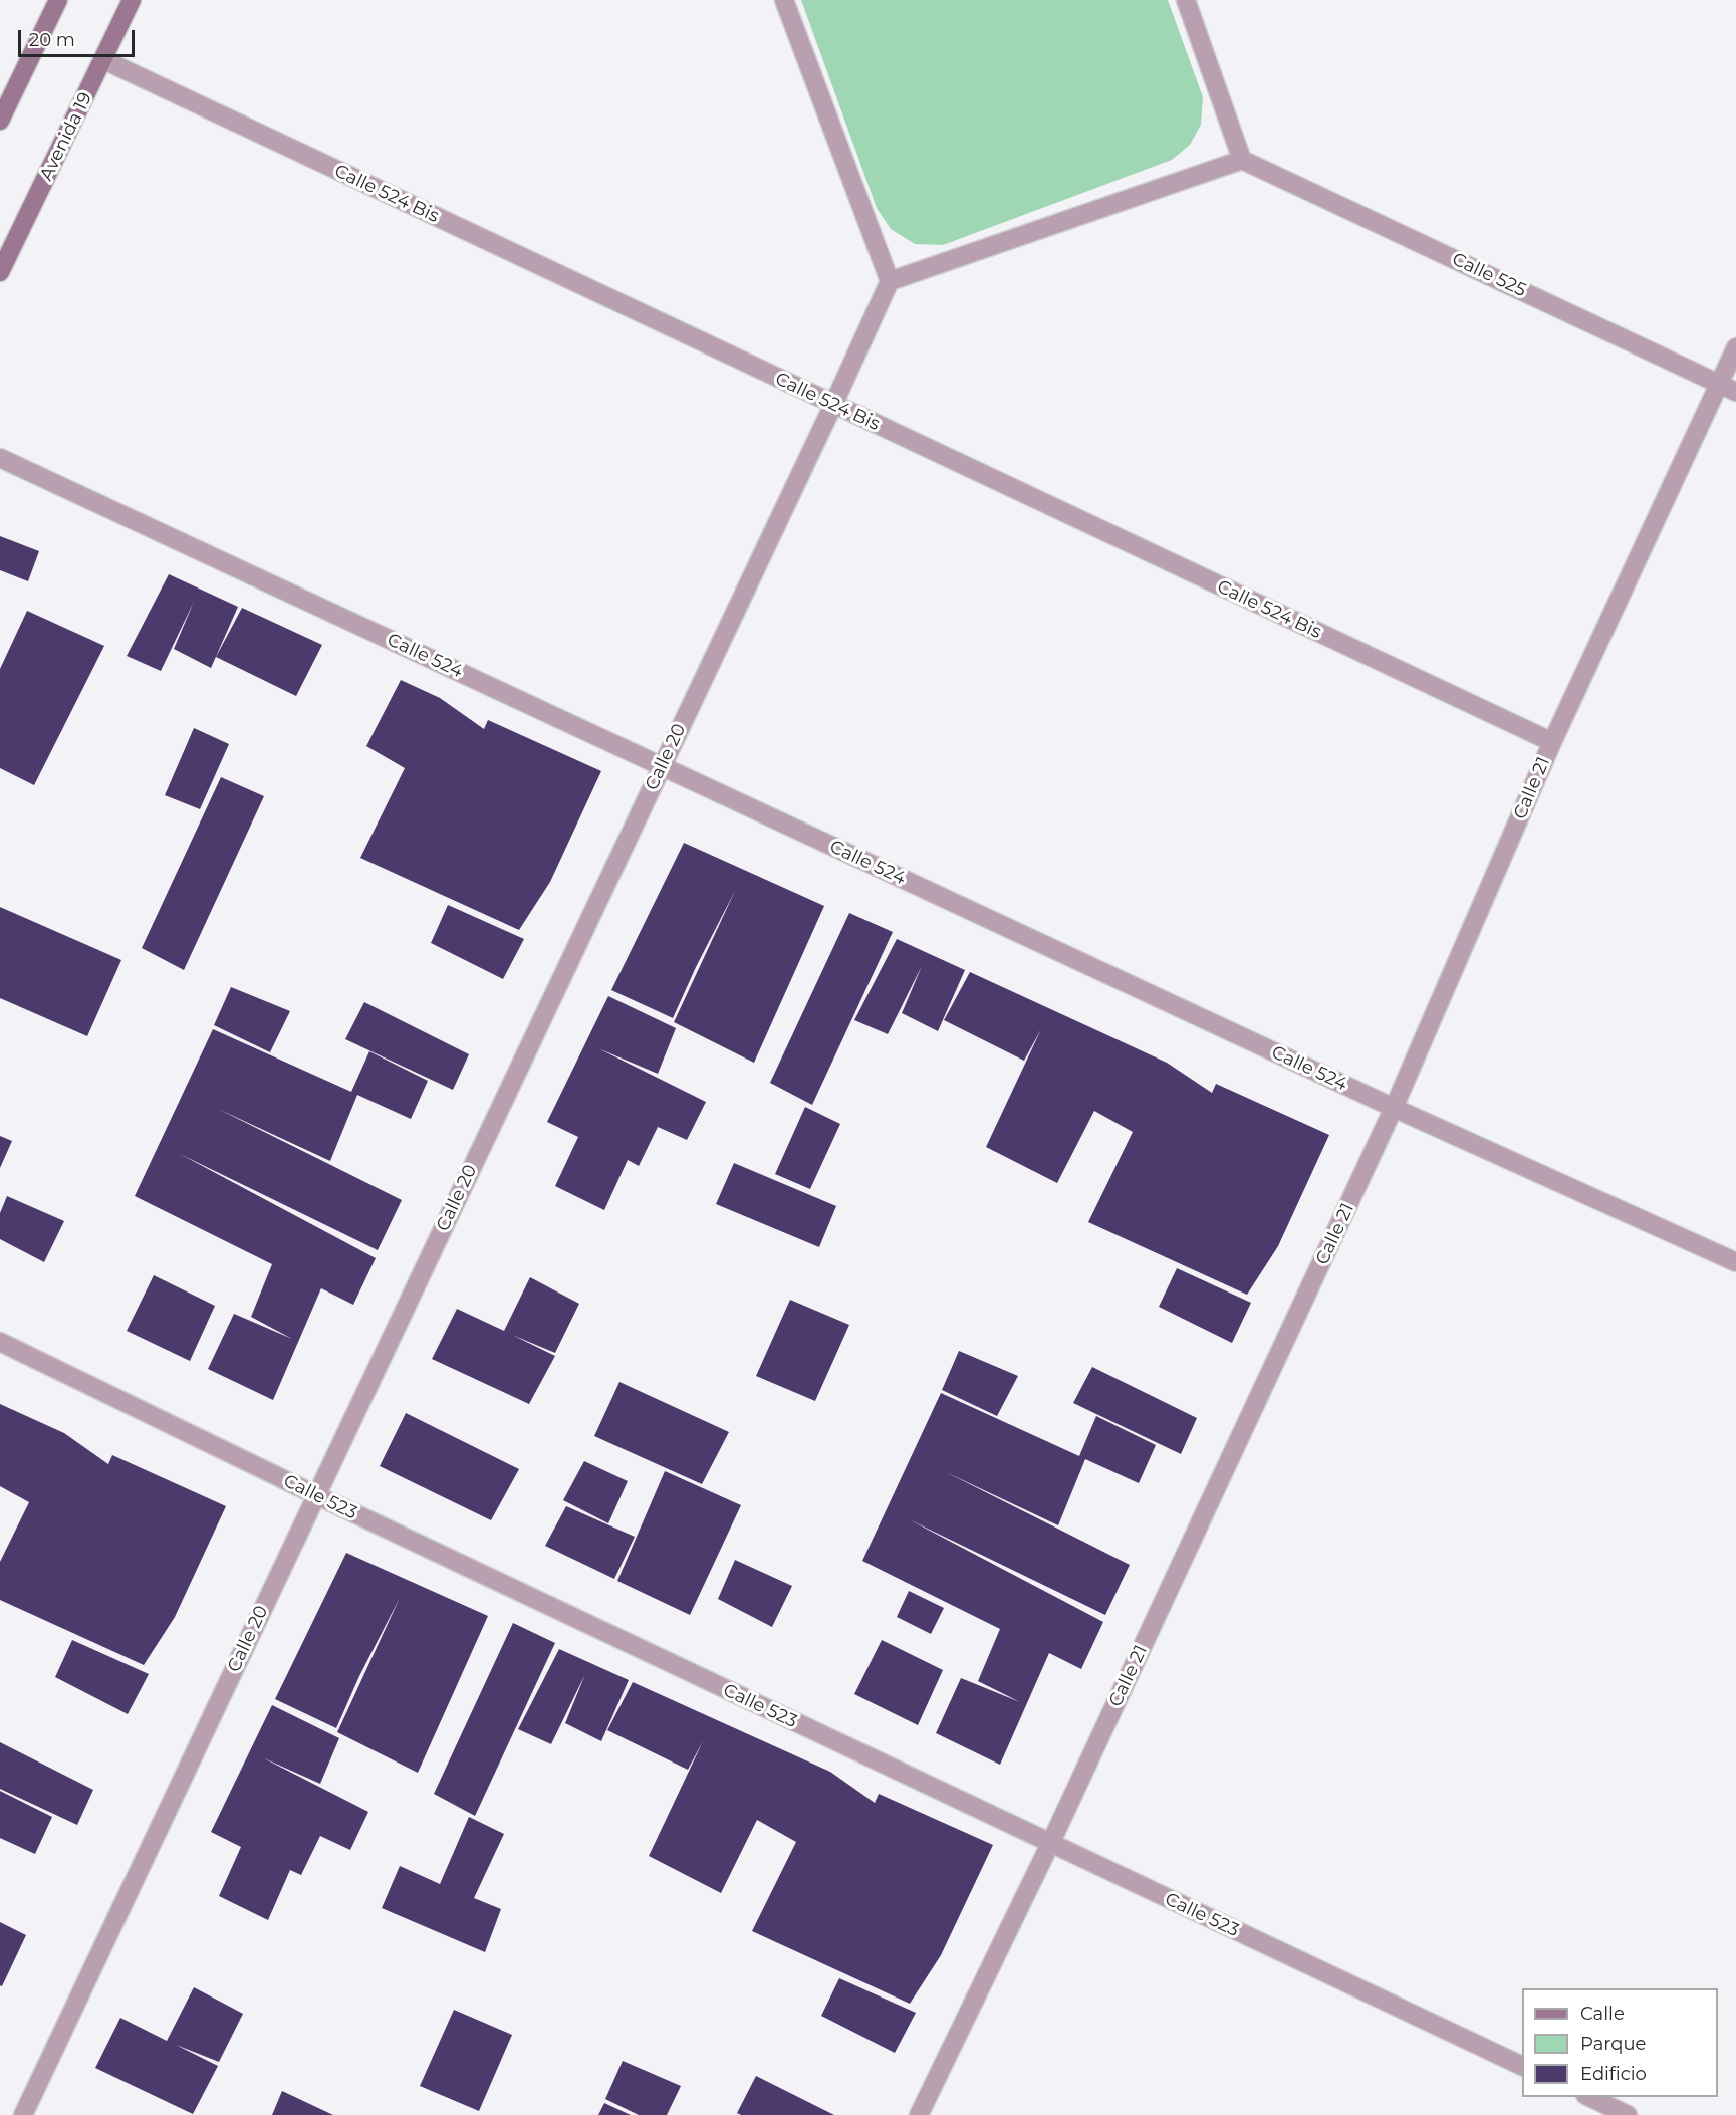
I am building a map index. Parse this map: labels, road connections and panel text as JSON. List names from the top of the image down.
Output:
{
  "streets": {
    "main road": ["Avenida 19"],
    "street": [
      "Calle 524 Bis",
      "Calle 525",
      "Calle 524",
      "Calle 20",
      "Calle 21",
      "Calle 523"
    ]
  },
  "crossings": [
    ["Avenida 19", "Calle 524 Bis"],
    ["Calle 524 Bis", "Calle 20"],
    ["Calle 524 Bis", "Calle 21"],
    ["Calle 525", "Calle 21"],
    ["Calle 524", "Calle 20"],
    ["Calle 524", "Calle 21"],
    ["Calle 20", "Calle 523"],
    ["Calle 21", "Calle 523"]
  ],
  "legend": ["Calle", "Parque", "Edificio"],
  "scale_bar": "20 m"
}
